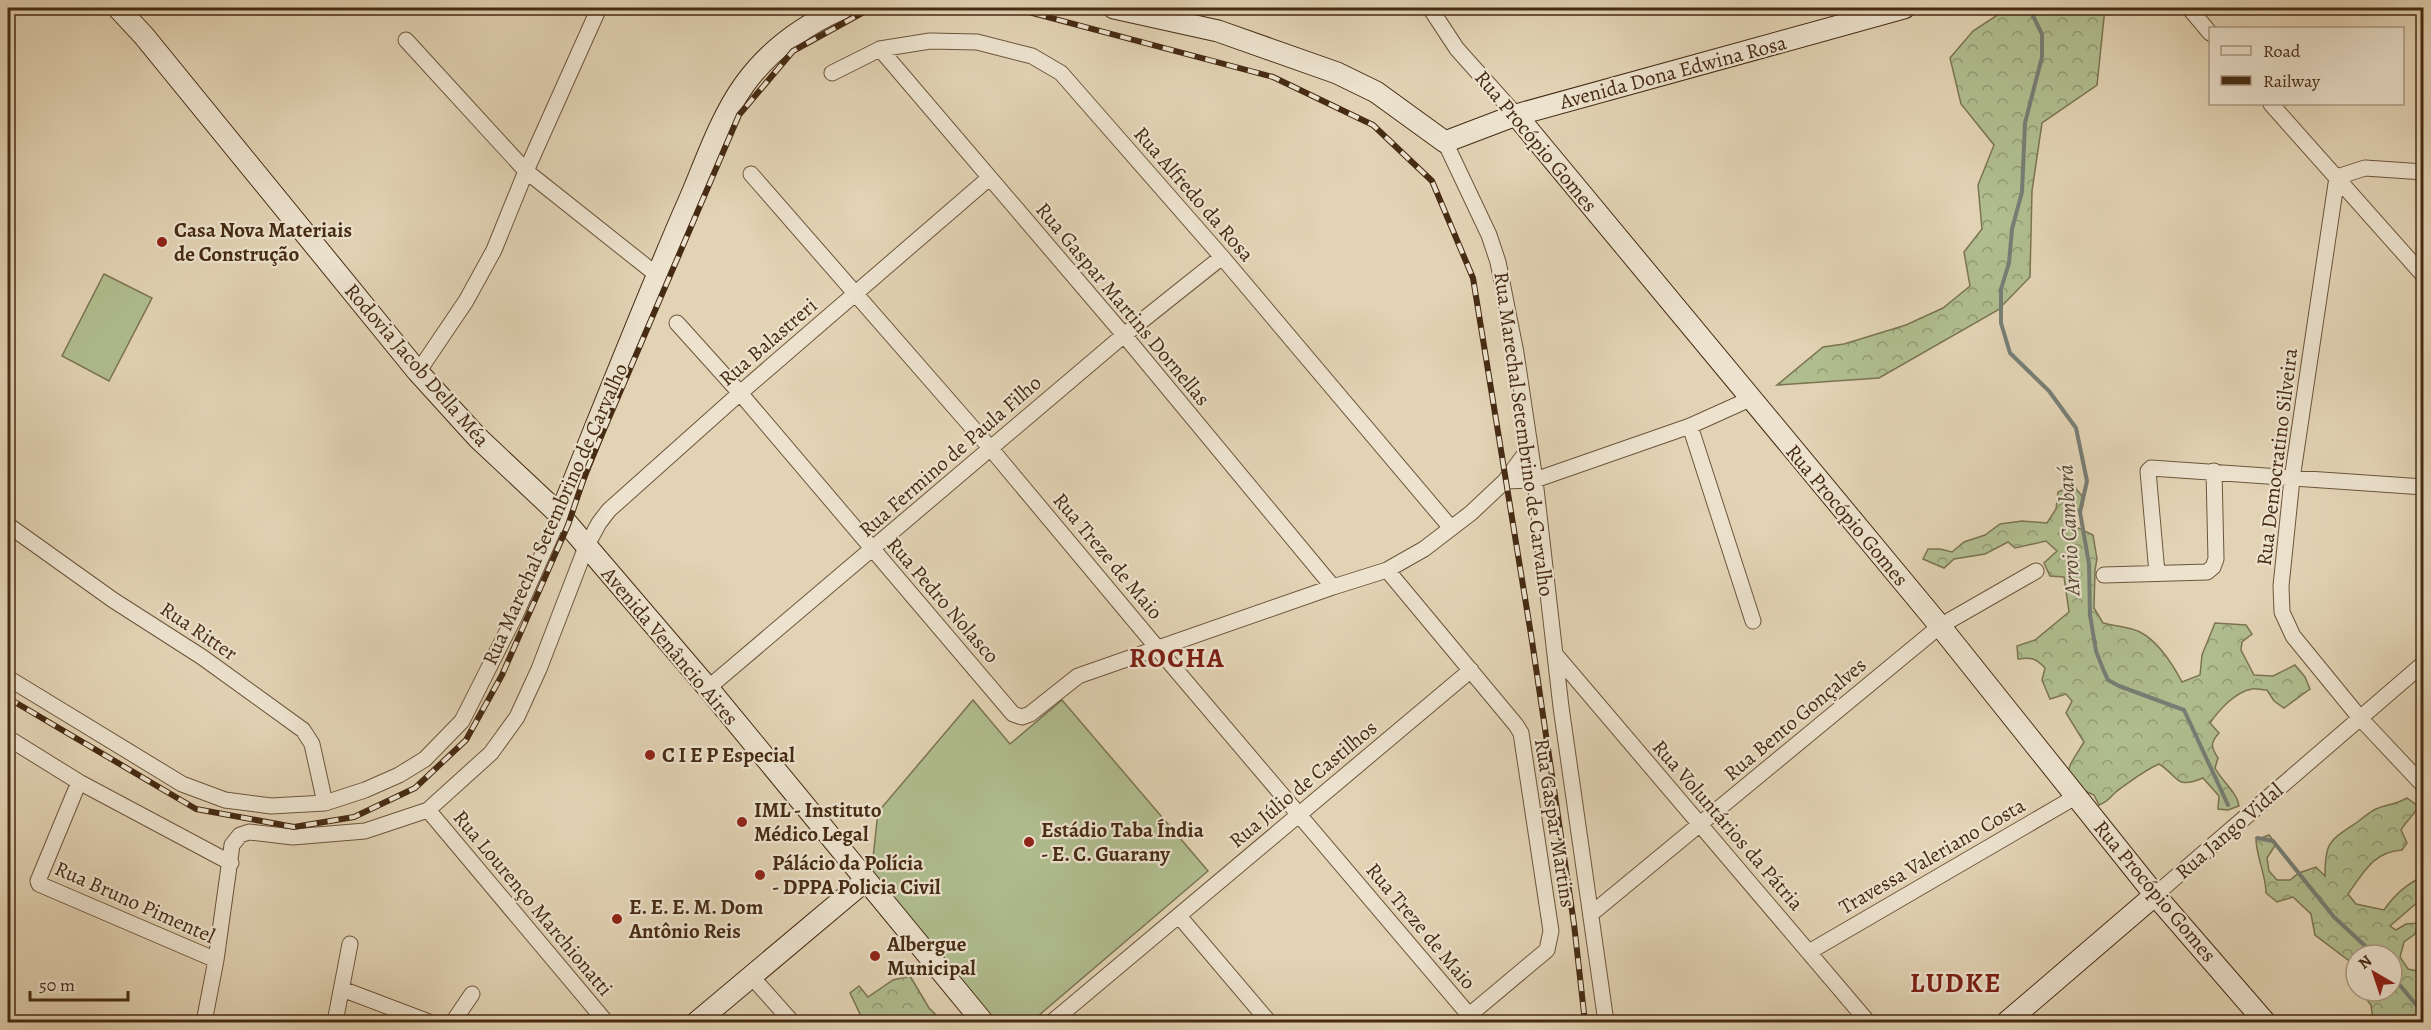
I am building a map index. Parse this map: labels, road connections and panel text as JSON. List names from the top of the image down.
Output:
{
  "streets": {
    "street": [
      "Avenida Dona Edwina Rosa",
      "Rua Procópio Gomes",
      "Rua Alfredo da Rosa",
      "Rua Gaspar Martins Dornellas",
      "Rua Balastreri",
      "Rodovia Jacob Della Méa",
      "Rua Marechal Setembrino de Carvalho",
      "Rua Fermino de Paula Filho",
      "Rua Democratino Silveira",
      "Rua Treze de Maio",
      "Rua Pedro Nolasco",
      "Rua Ritter",
      "Avenida Venâncio Aires",
      "Rua Bento Gonçalves",
      "Rua Júlio de Castilhos",
      "Rua Gaspar Martins",
      "Rua Voluntários da Pátria",
      "Rua Jango Vidal",
      "Travessa Valeriano Costa",
      "Rua Bruno Pimentel",
      "Rua Lourenço Marchionatti"
    ]
  },
  "crossings": [
    ["Avenida Dona Edwina Rosa", "Rua Procópio Gomes"],
    ["Avenida Dona Edwina Rosa", "Rua Marechal Setembrino de Carvalho"],
    ["Rua Procópio Gomes", "Rua Bento Gonçalves"],
    ["Rua Procópio Gomes", "Rua Jango Vidal"],
    ["Rua Procópio Gomes", "Travessa Valeriano Costa"],
    ["Rua Alfredo da Rosa", "Rua Gaspar Martins Dornellas"],
    ["Rua Alfredo da Rosa", "Rua Fermino de Paula Filho"],
    ["Rua Gaspar Martins Dornellas", "Rua Balastreri"],
    ["Rua Gaspar Martins Dornellas", "Rua Fermino de Paula Filho"],
    ["Rua Balastreri", "Rodovia Jacob Della Méa"],
    ["Rua Balastreri", "Rua Marechal Setembrino de Carvalho"],
    ["Rua Balastreri", "Rua Treze de Maio"],
    ["Rua Balastreri", "Rua Pedro Nolasco"],
    ["Rua Balastreri", "Avenida Venâncio Aires"],
    ["Rodovia Jacob Della Méa", "Rua Marechal Setembrino de Carvalho"],
    ["Rodovia Jacob Della Méa", "Avenida Venâncio Aires"],
    ["Rua Marechal Setembrino de Carvalho", "Rua Ritter"],
    ["Rua Marechal Setembrino de Carvalho", "Avenida Venâncio Aires"],
    ["Rua Marechal Setembrino de Carvalho", "Rua Bento Gonçalves"],
    ["Rua Marechal Setembrino de Carvalho", "Rua Voluntários da Pátria"],
    ["Rua Marechal Setembrino de Carvalho", "Rua Bruno Pimentel"],
    ["Rua Marechal Setembrino de Carvalho", "Rua Lourenço Marchionatti"],
    ["Rua Fermino de Paula Filho", "Rua Treze de Maio"],
    ["Rua Fermino de Paula Filho", "Rua Pedro Nolasco"],
    ["Rua Fermino de Paula Filho", "Avenida Venâncio Aires"],
    ["Rua Democratino Silveira", "Rua Jango Vidal"],
    ["Rua Treze de Maio", "Rua Pedro Nolasco"],
    ["Rua Treze de Maio", "Rua Júlio de Castilhos"],
    ["Rua Treze de Maio", "Rua Gaspar Martins"],
    ["Rua Bento Gonçalves", "Rua Voluntários da Pátria"],
    ["Rua Júlio de Castilhos", "Rua Gaspar Martins"],
    ["Rua Voluntários da Pátria", "Travessa Valeriano Costa"]
  ],
  "districts": ["ROCHA", "LUDKE"],
  "water": ["Arroio Cambará"],
  "places": [
    "Casa Nova Materiais de Construção",
    "C I E P Especial",
    "IML - Instituto Médico Legal",
    "Estádio Taba Índia - E. C. Guarany",
    "Pálácio da Polícia - DPPA Policia Civil",
    "E. E. E. M. Dom Antônio Reis",
    "Albergue Municipal"
  ],
  "legend": ["Road", "Railway"],
  "scale_bar": "50 m",
  "north": "top left"
}
